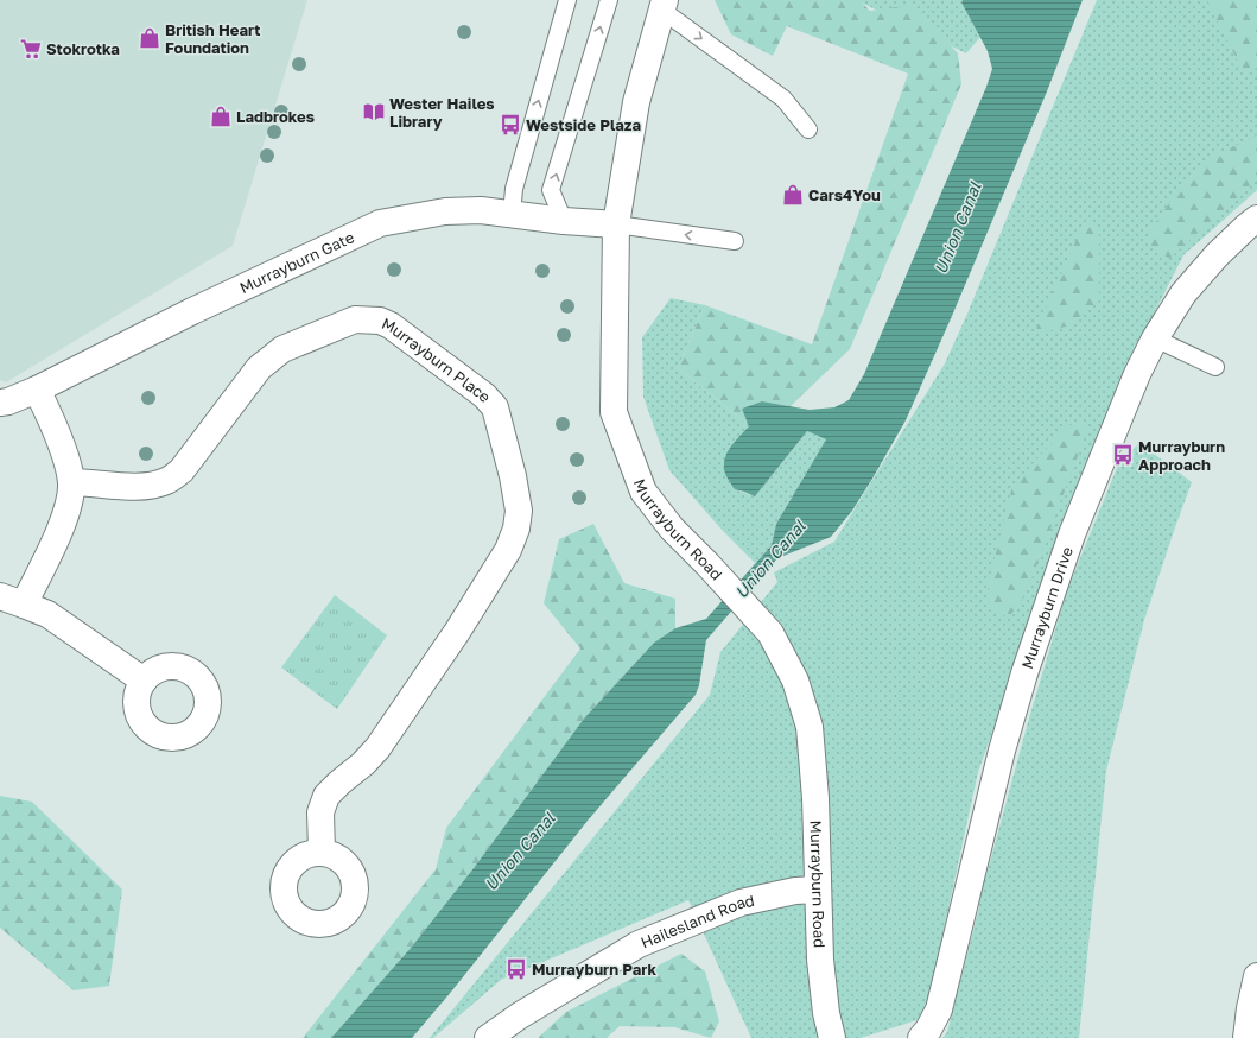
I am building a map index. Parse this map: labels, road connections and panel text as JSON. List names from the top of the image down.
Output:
{
  "streets": {
    "street": [
      "Murrayburn Gate",
      "Murrayburn Place",
      "Murrayburn Road",
      "Murrayburn Drive",
      "Hailesland Road"
    ]
  },
  "crossings": [
    ["Murrayburn Gate", "Murrayburn Road"],
    ["Murrayburn Road", "Hailesland Road"]
  ],
  "water": ["Union Canal"],
  "places": {
    "shop": ["British Heart Foundation", "Ladbrokes", "Cars4You"],
    "supermarket": ["Stokrotka"],
    "library": ["Wester Hailes Library"],
    "bus stop": ["Westside Plaza", "Murrayburn Approach", "Murrayburn Park"]
  }
}
